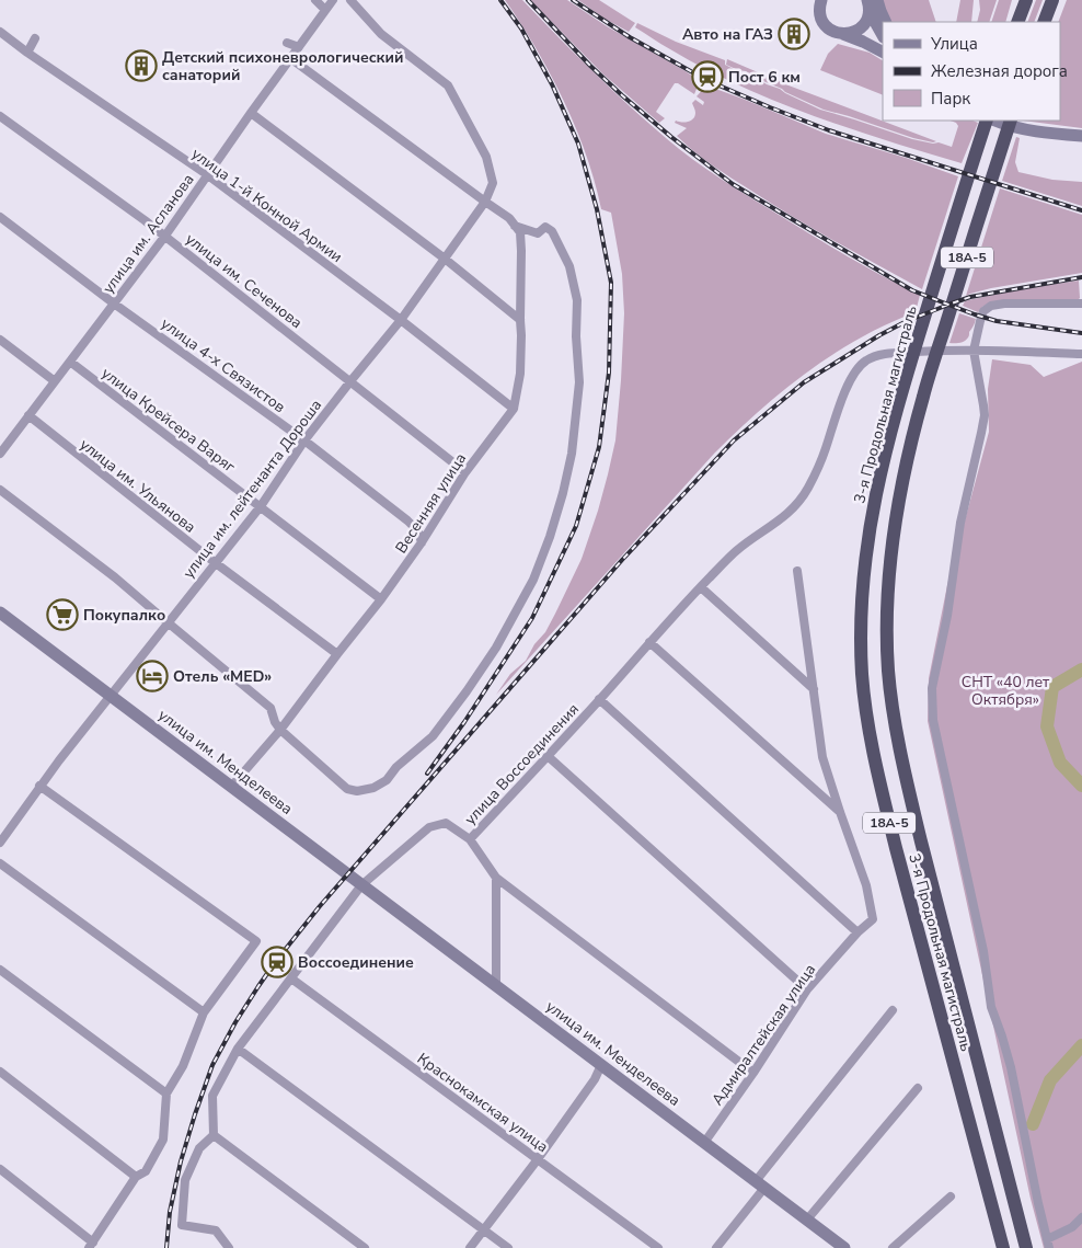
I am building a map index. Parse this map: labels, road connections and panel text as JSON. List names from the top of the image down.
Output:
{
  "streets": {
    "highway": ["18А-5", "3-я Продольная магистраль"],
    "main road": ["улица им. Менделеева"],
    "street": [
      "улица 1-й Конной Армии",
      "улица им. Асланова",
      "улица им. Сеченова",
      "улица 4-х Связистов",
      "улица Крейсера Варяг",
      "улица им. Ульянова",
      "улица им. лейтенанта Дороша",
      "Весенняя улица",
      "улица Воссоединения",
      "Адмиралтейская улица",
      "Краснокамская улица"
    ]
  },
  "crossings": [
    ["улица 1-й Конной Армии", "улица им. Асланова"],
    ["улица 1-й Конной Армии", "улица им. лейтенанта Дороша"],
    ["улица 1-й Конной Армии", "Весенняя улица"],
    ["улица им. Асланова", "улица им. Сеченова"],
    ["улица им. Асланова", "улица 4-х Связистов"],
    ["улица им. Асланова", "улица Крейсера Варяг"],
    ["улица им. Асланова", "улица им. Ульянова"],
    ["улица им. Сеченова", "улица им. лейтенанта Дороша"],
    ["улица им. Сеченова", "Весенняя улица"],
    ["улица 4-х Связистов", "улица им. лейтенанта Дороша"],
    ["улица 4-х Связистов", "Весенняя улица"],
    ["улица Крейсера Варяг", "улица им. лейтенанта Дороша"],
    ["улица Крейсера Варяг", "Весенняя улица"],
    ["улица им. Ульянова", "улица им. лейтенанта Дороша"],
    ["улица им. Ульянова", "Весенняя улица"],
    ["улица им. лейтенанта Дороша", "улица им. Менделеева"],
    ["Весенняя улица", "улица им. Менделеева"],
    ["улица им. Менделеева", "улица Воссоединения"],
    ["улица им. Менделеева", "Адмиралтейская улица"],
    ["улица Воссоединения", "Краснокамская улица"]
  ],
  "parks": ["СНТ «40 лет Октября»"],
  "places": {
    "building": ["Авто на ГАЗ", "Детский психоневрологический санаторий"],
    "station": ["Пост 6 км", "Воссоединение"],
    "supermarket": ["Покупалко"],
    "hotel": ["Отель «MED»"]
  },
  "legend": ["Улица", "Железная дорога", "Парк"]
}
